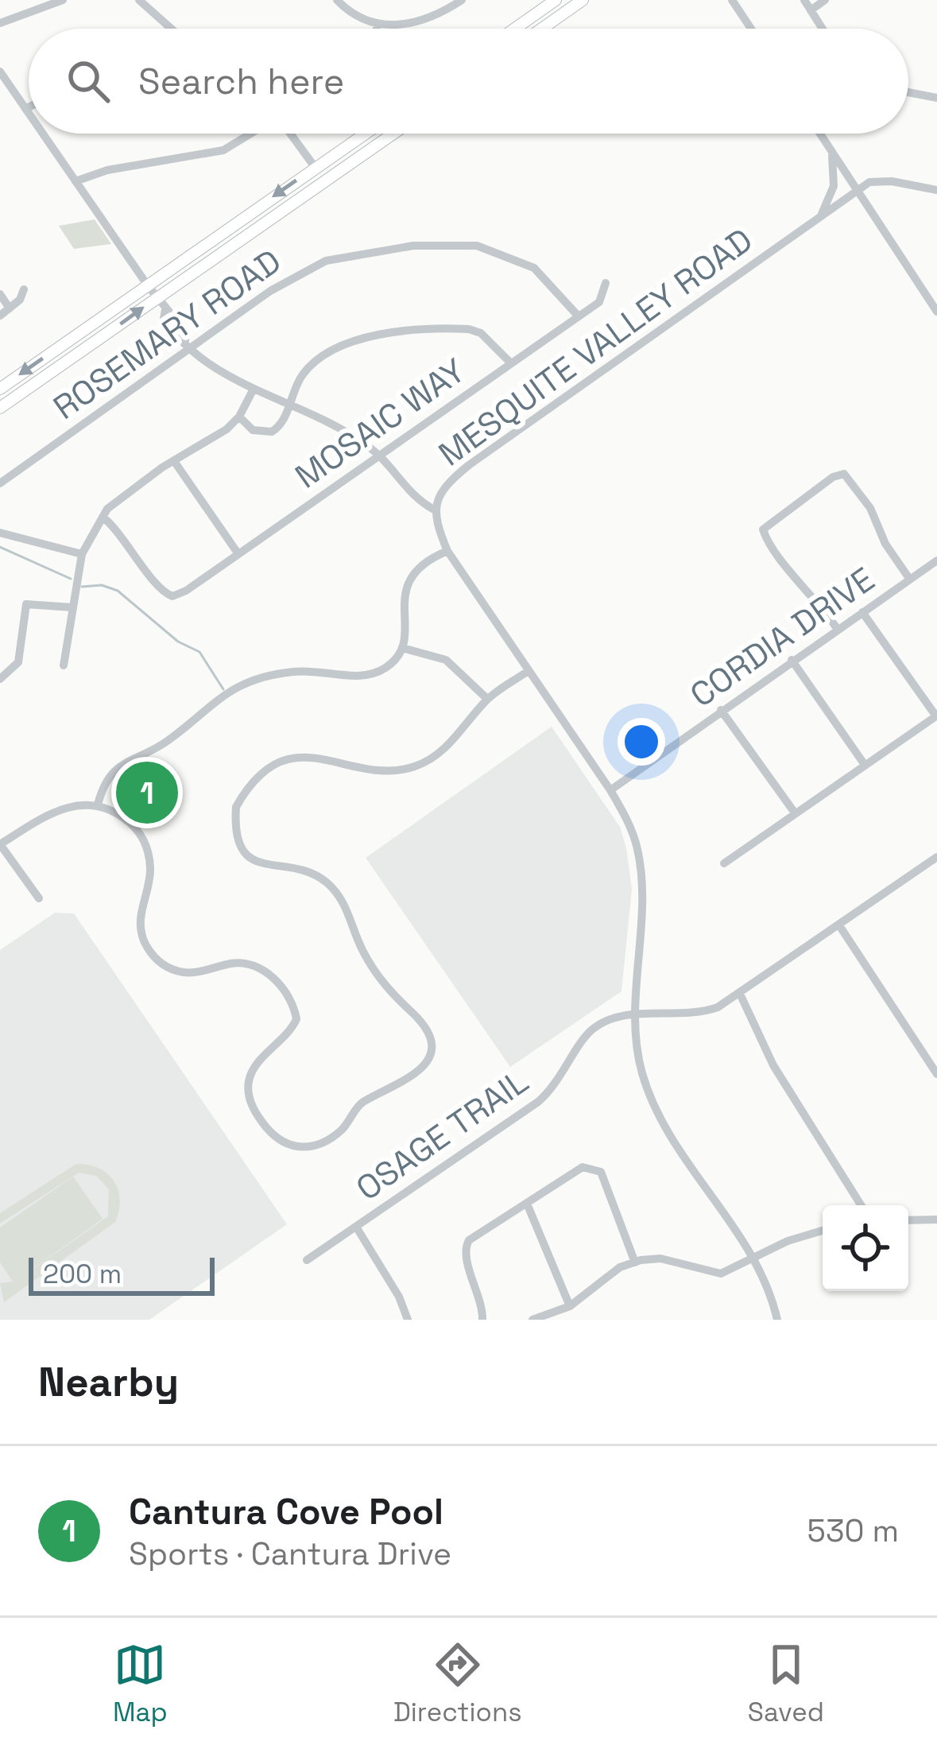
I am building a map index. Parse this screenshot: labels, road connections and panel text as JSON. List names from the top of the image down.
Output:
{
  "streets": {
    "street": [
      "ROSEMARY ROAD",
      "MESQUITE VALLEY ROAD",
      "MOSAIC WAY",
      "CORDIA DRIVE",
      "OSAGE TRAIL"
    ]
  },
  "crossings": [
    ["ROSEMARY ROAD", "MOSAIC WAY"],
    ["MESQUITE VALLEY ROAD", "CORDIA DRIVE"],
    ["MESQUITE VALLEY ROAD", "OSAGE TRAIL"]
  ],
  "scale_bar": "200 m",
  "page": {
    "search": "Search here",
    "pins": "1",
    "scale": "200 m",
    "heading": "Nearby",
    "list": [
      {
        "mark": "1",
        "name": "Cantura Cove Pool",
        "note": "Sports · Cantura Drive",
        "value": "530 m"
      }
    ],
    "nav": ["Map", "Directions", "Saved"]
  }
}
